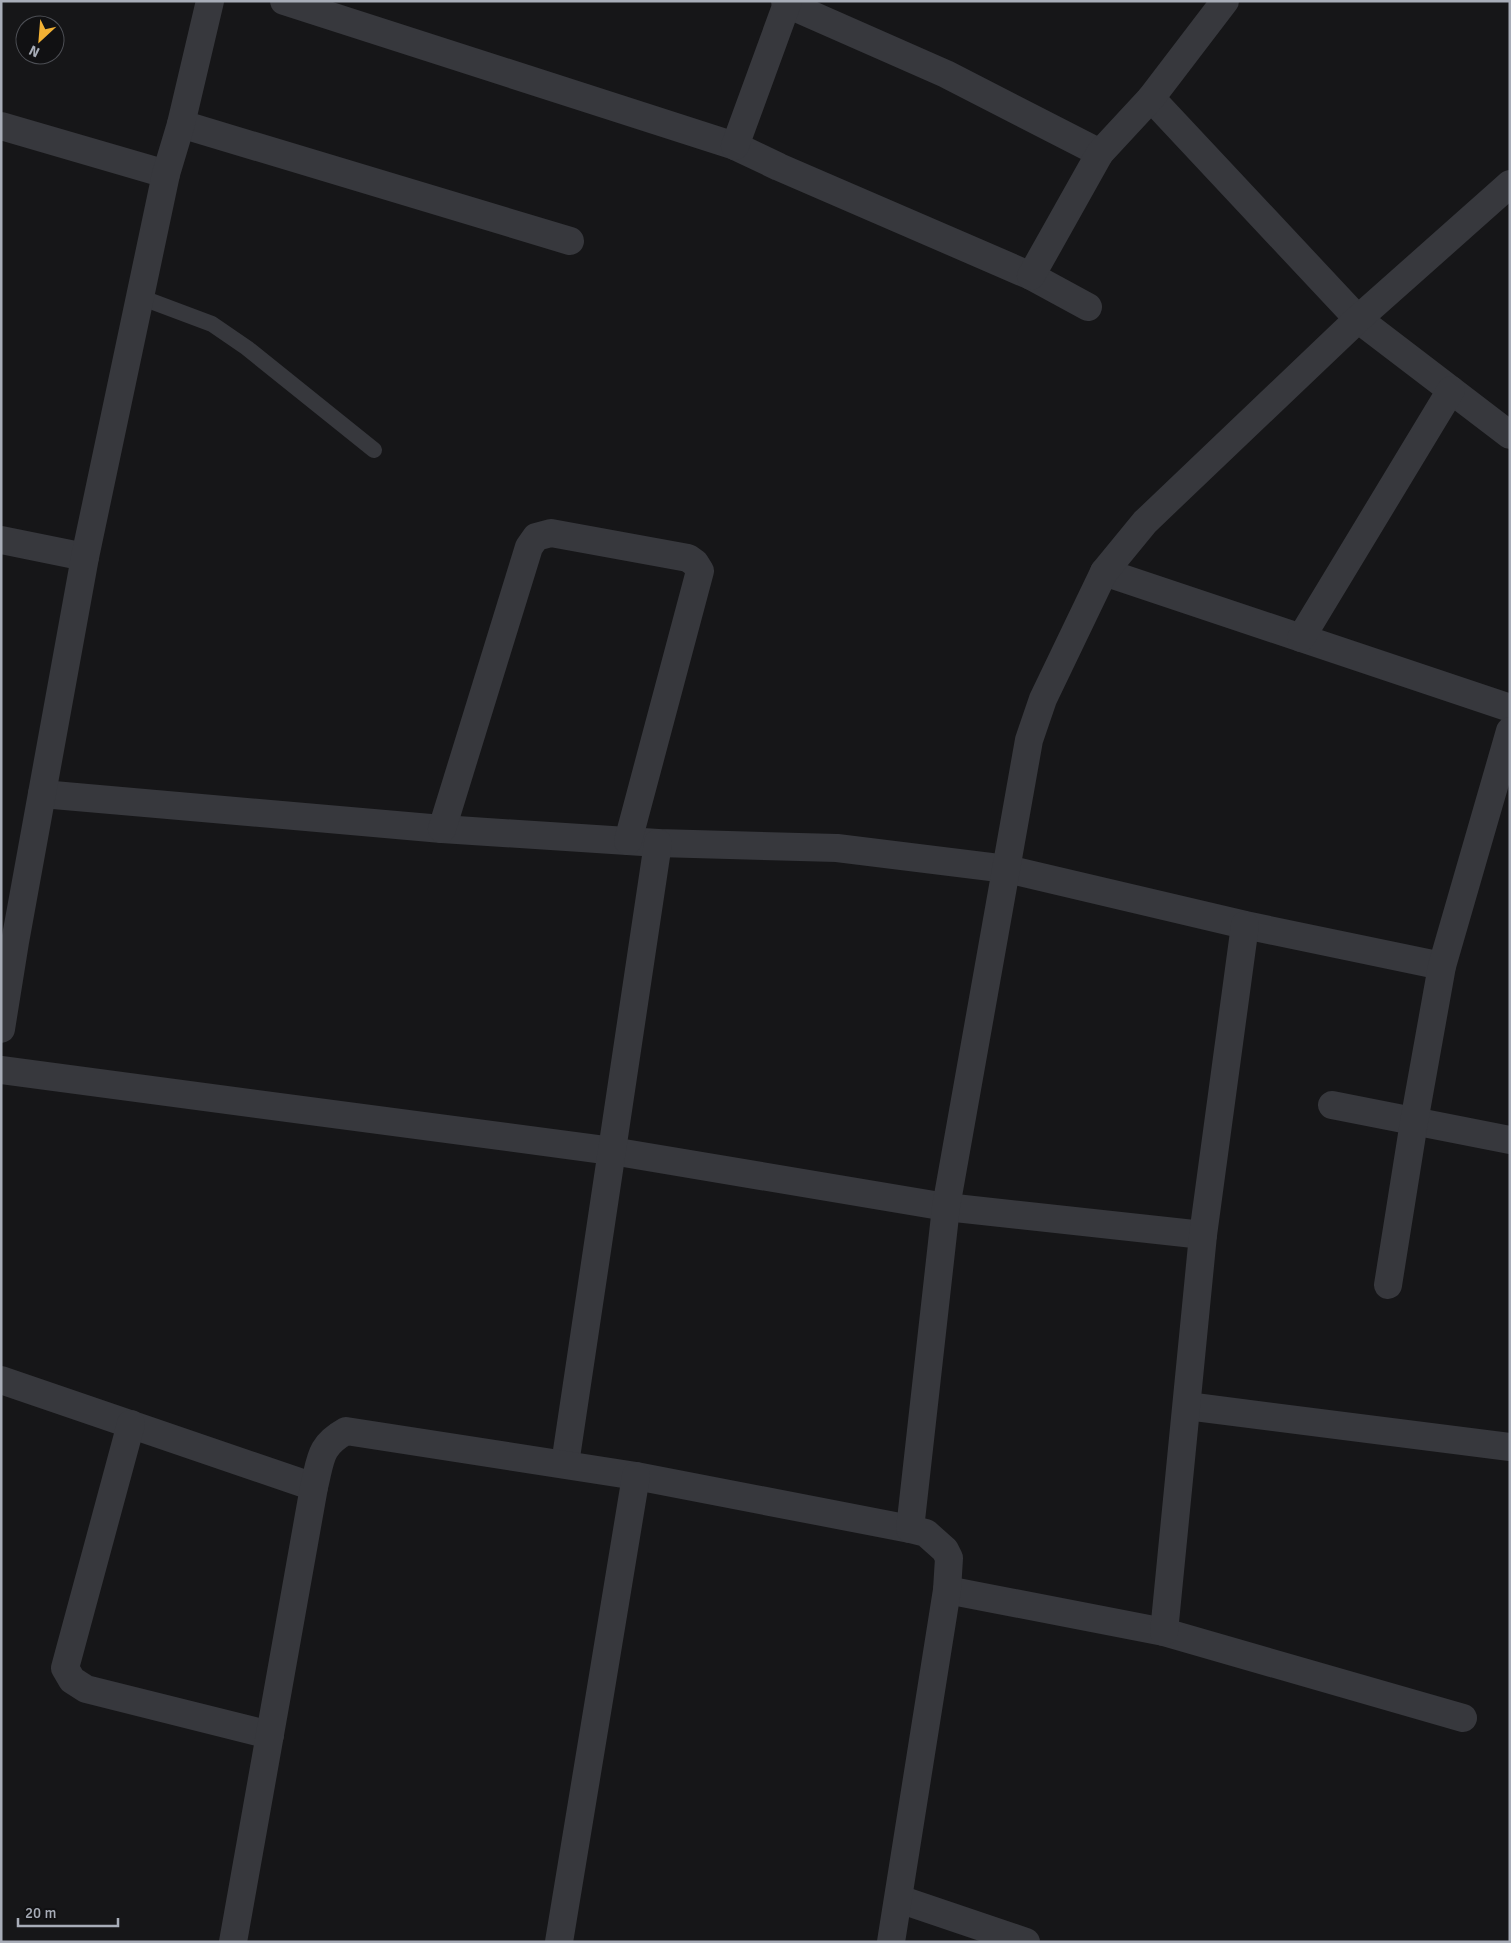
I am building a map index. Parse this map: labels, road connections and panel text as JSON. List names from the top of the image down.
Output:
{
  "scale_bar": "20 m",
  "north": "bottom left"
}
